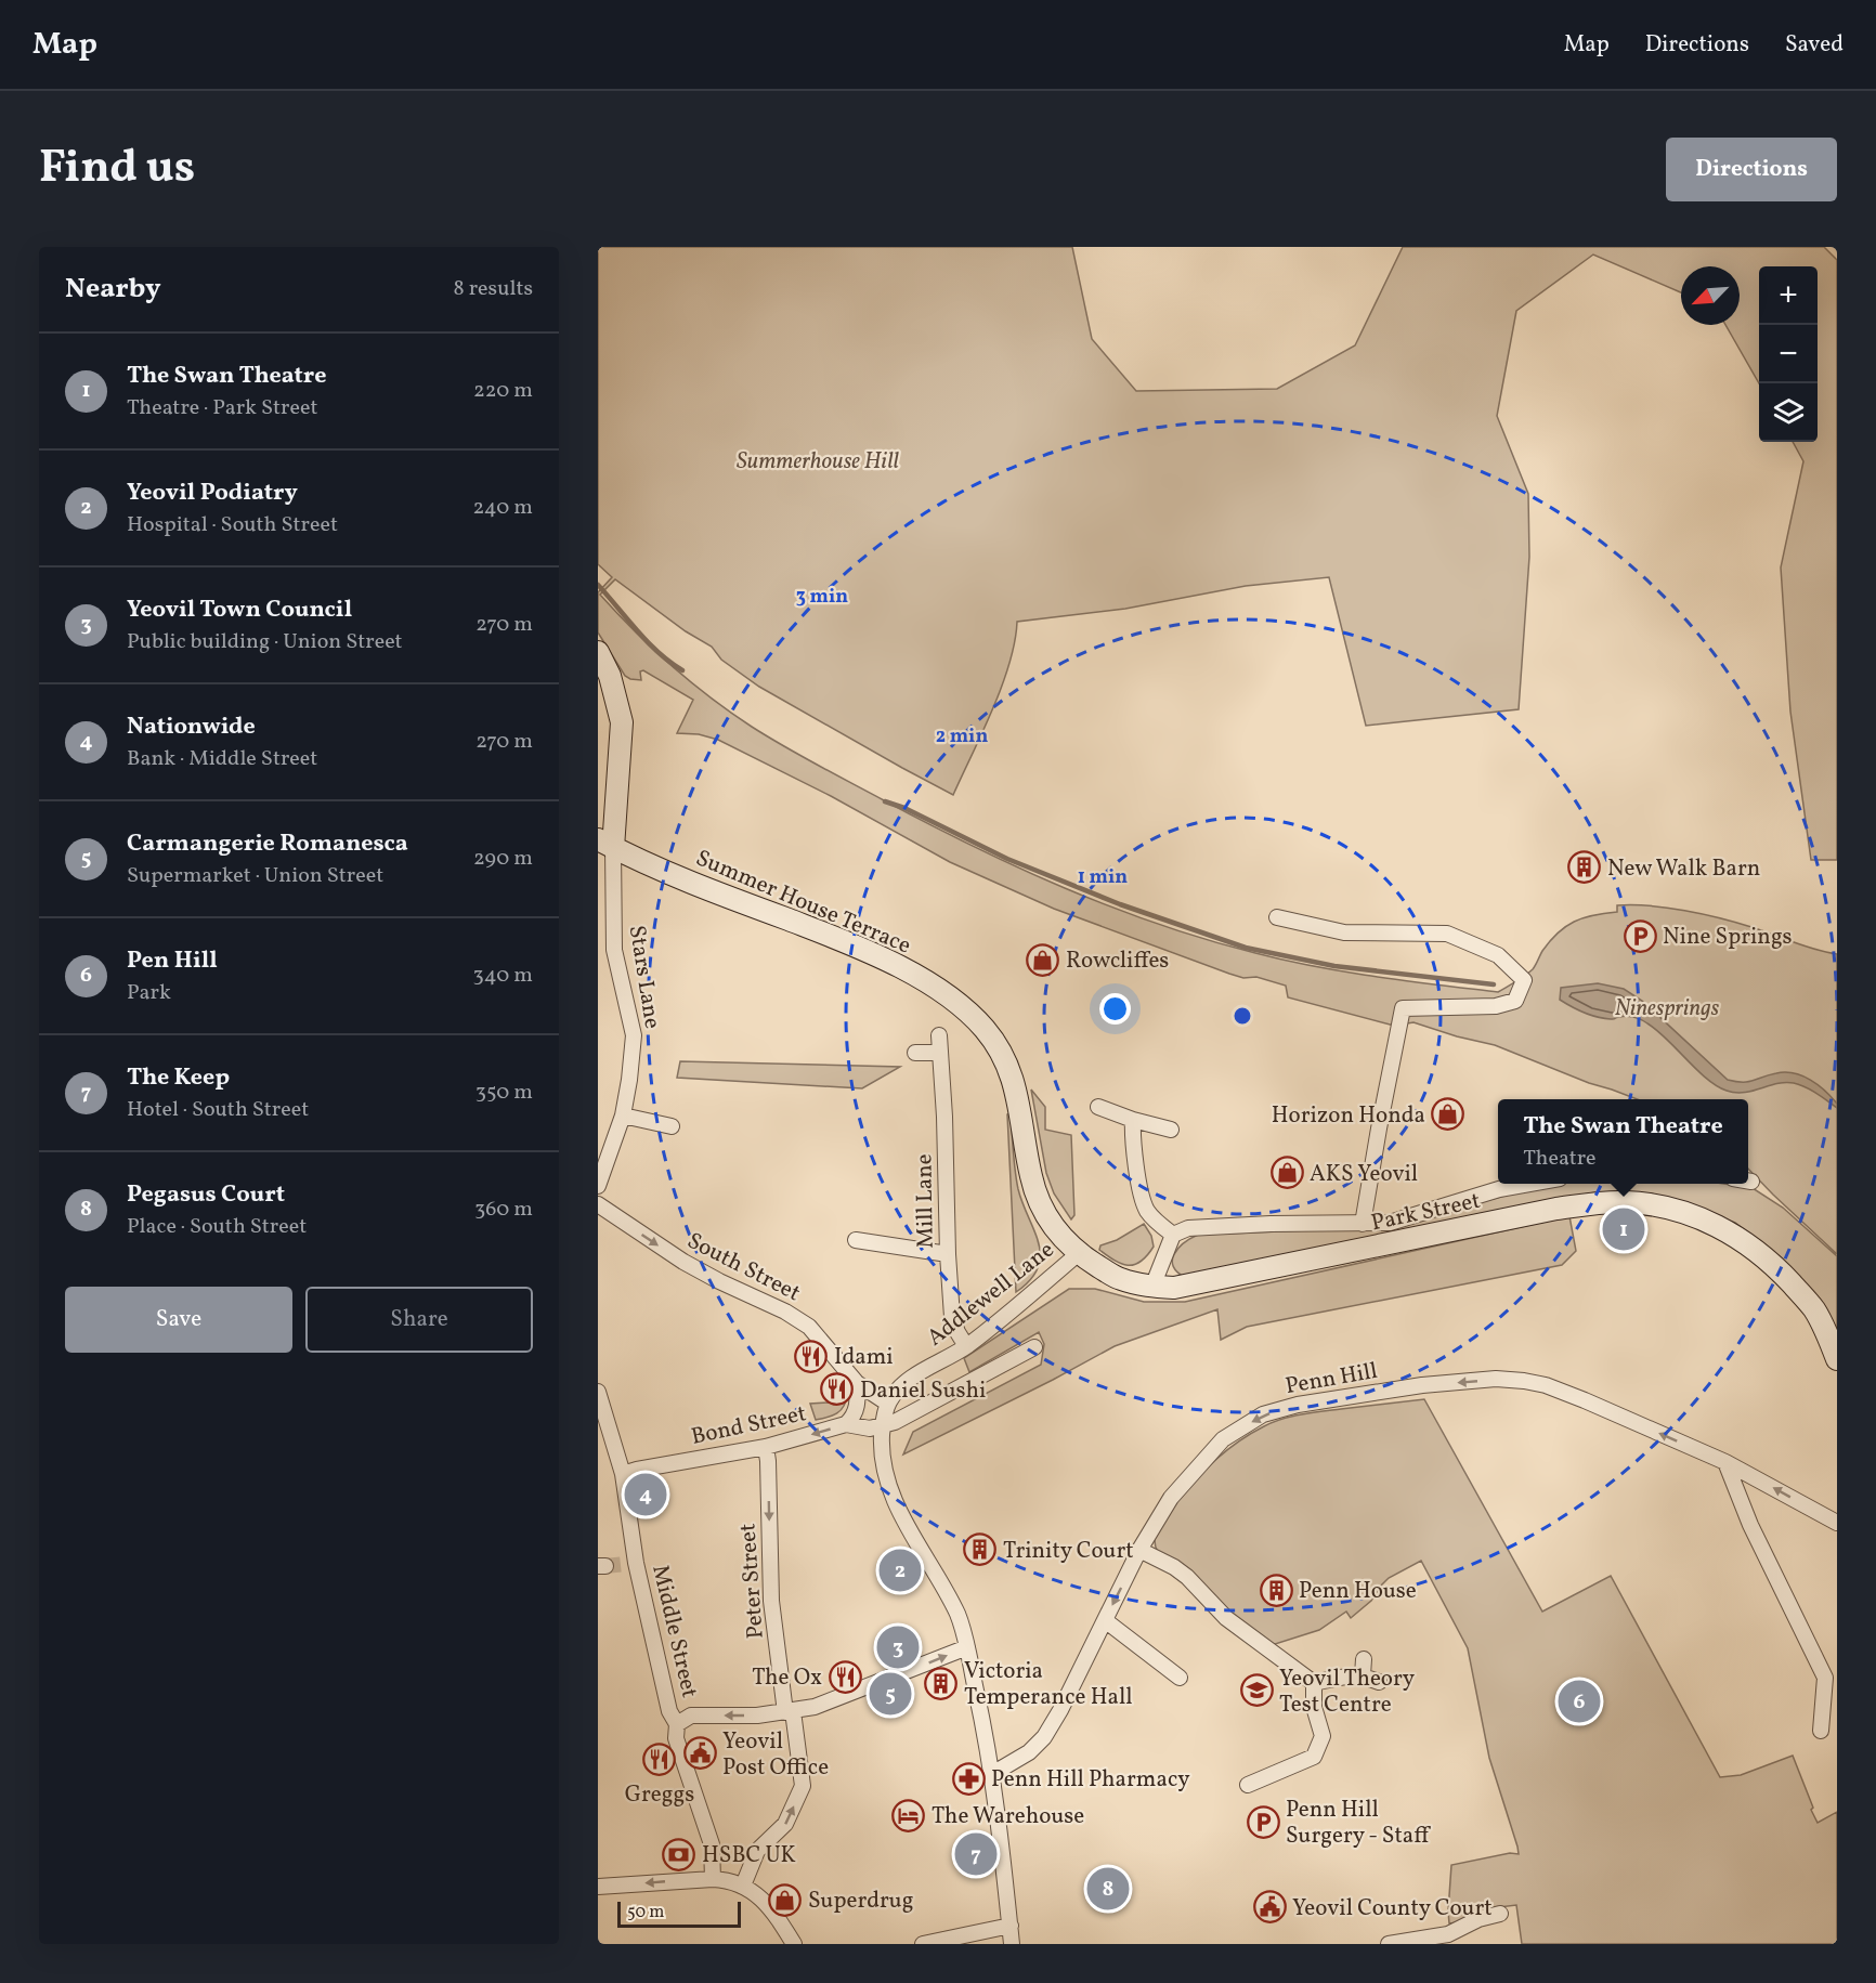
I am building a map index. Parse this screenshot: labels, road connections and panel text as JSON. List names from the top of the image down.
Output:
{
  "streets": {
    "street": [
      "Summer House Terrace",
      "Stars Lane",
      "Mill Lane",
      "Park Street",
      "South Street",
      "Addlewell Lane",
      "Penn Hill",
      "Bond Street",
      "Peter Street",
      "Middle Street"
    ]
  },
  "crossings": [
    ["Summer House Terrace", "Stars Lane"],
    ["Summer House Terrace", "Park Street"],
    ["Summer House Terrace", "Addlewell Lane"],
    ["Mill Lane", "Addlewell Lane"],
    ["South Street", "Addlewell Lane"],
    ["Addlewell Lane", "Bond Street"],
    ["Bond Street", "Peter Street"],
    ["Bond Street", "Middle Street"]
  ],
  "one_way": ["South Street", "Penn Hill"],
  "parks": ["Summerhouse Hill", "Ninesprings"],
  "places": {
    "building": [
      "New Walk Barn",
      "Trinity Court",
      "Penn House",
      "Victoria Temperance Hall"
    ],
    "parking": ["Nine Springs", "Penn Hill Surgery - Staff"],
    "shop": [
      "Rowcliffes",
      "Horizon Honda",
      "AKS Yeovil",
      "Superdrug"
    ],
    "restaurant": [
      "Idami",
      "Daniel Sushi",
      "The Ox",
      "Greggs"
    ],
    "school or university": ["Yeovil Theory Test Centre"],
    "public building": ["Yeovil Post Office", "Yeovil County Court"],
    "pharmacy": ["Penn Hill Pharmacy"],
    "hotel": ["The Warehouse"],
    "bank": ["HSBC UK"]
  },
  "scale_bar": "50 m",
  "north": "bottom left",
  "page": {
    "header": "Map",
    "nav": ["Map", "Directions", "Saved"],
    "title": "Find us",
    "buttons": [
      "Directions",
      ["Save", "Share"]
    ],
    "heading": ["Nearby", "8 results"],
    "map_buttons": ["+", "−"],
    "list": [
      {
        "mark": "1",
        "name": "The Swan Theatre",
        "note": "Theatre · Park Street",
        "value": "220 m"
      },
      {
        "mark": "2",
        "name": "Yeovil Podiatry",
        "note": "Hospital · South Street",
        "value": "240 m"
      },
      {
        "mark": "3",
        "name": "Yeovil Town Council",
        "note": "Public building · Union Street",
        "value": "270 m"
      },
      {
        "mark": "4",
        "name": "Nationwide",
        "note": "Bank · Middle Street",
        "value": "270 m"
      },
      {
        "mark": "5",
        "name": "Carmangerie Romanesca",
        "note": "Supermarket · Union Street",
        "value": "290 m"
      },
      {
        "mark": "6",
        "name": "Pen Hill",
        "note": "Park",
        "value": "340 m"
      },
      {
        "mark": "7",
        "name": "The Keep",
        "note": "Hotel · South Street",
        "value": "350 m"
      },
      {
        "mark": "8",
        "name": "Pegasus Court",
        "note": "Place · South Street",
        "value": "360 m"
      }
    ],
    "popup": ["The Swan Theatre", "Theatre"],
    "pins": [
      "1",
      "4",
      "2",
      "3",
      "5",
      "6",
      "7",
      "8"
    ],
    "scale": "50 m"
  },
  "rings": ["3 min", "2 min", "1 min"]
}
